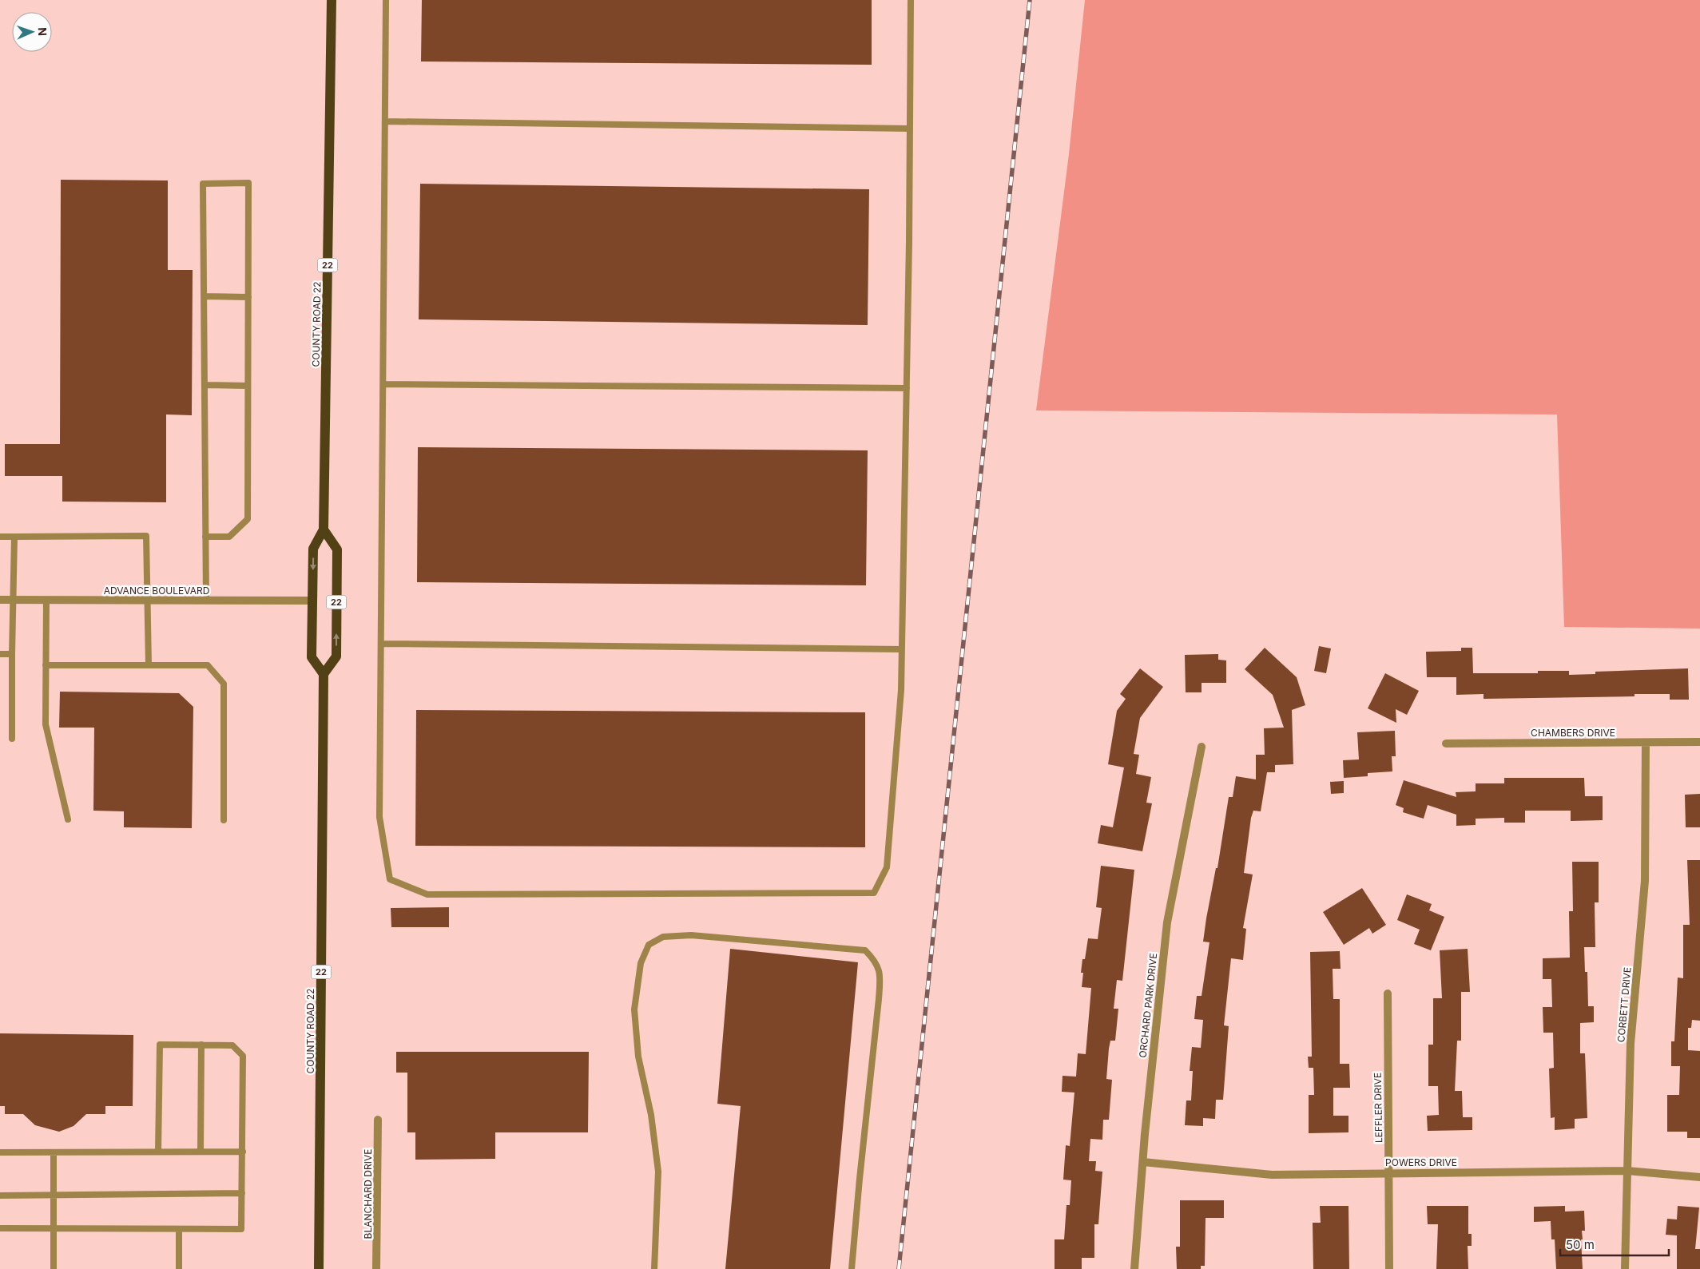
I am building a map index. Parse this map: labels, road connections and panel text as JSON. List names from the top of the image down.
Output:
{
  "streets": {
    "main road": ["22", "COUNTY ROAD 22"],
    "street": [
      "ADVANCE BOULEVARD",
      "CHAMBERS DRIVE",
      "CORBETT DRIVE",
      "ORCHARD PARK DRIVE",
      "LEFFLER DRIVE",
      "POWERS DRIVE",
      "BLANCHARD DRIVE"
    ]
  },
  "crossings": [
    ["22", "COUNTY ROAD 22"],
    ["COUNTY ROAD 22", "ADVANCE BOULEVARD"],
    ["CHAMBERS DRIVE", "CORBETT DRIVE"],
    ["CORBETT DRIVE", "POWERS DRIVE"],
    ["ORCHARD PARK DRIVE", "POWERS DRIVE"],
    ["LEFFLER DRIVE", "POWERS DRIVE"]
  ],
  "scale_bar": "50 m",
  "north": "right"
}
